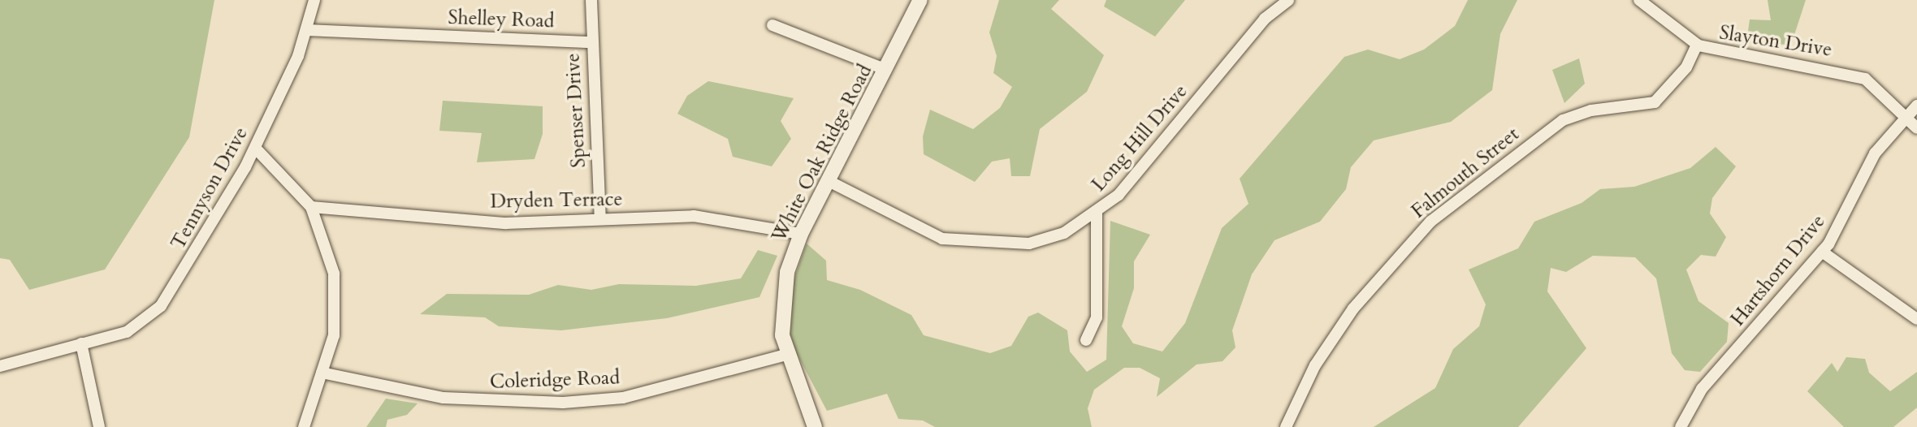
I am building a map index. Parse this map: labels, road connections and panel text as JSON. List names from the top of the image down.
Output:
{
  "streets": {
    "street": [
      "Shelley Road",
      "Slayton Drive",
      "Spenser Drive",
      "Long Hill Drive",
      "White Oak Ridge Road",
      "Falmouth Street",
      "Tennyson Drive",
      "Dryden Terrace",
      "Hartshorn Drive",
      "Coleridge Road"
    ]
  },
  "crossings": [
    ["Shelley Road", "Spenser Drive"],
    ["Shelley Road", "Tennyson Drive"],
    ["Slayton Drive", "Falmouth Street"],
    ["Slayton Drive", "Hartshorn Drive"],
    ["Spenser Drive", "Dryden Terrace"],
    ["Long Hill Drive", "White Oak Ridge Road"],
    ["White Oak Ridge Road", "Dryden Terrace"],
    ["White Oak Ridge Road", "Coleridge Road"]
  ]
}
